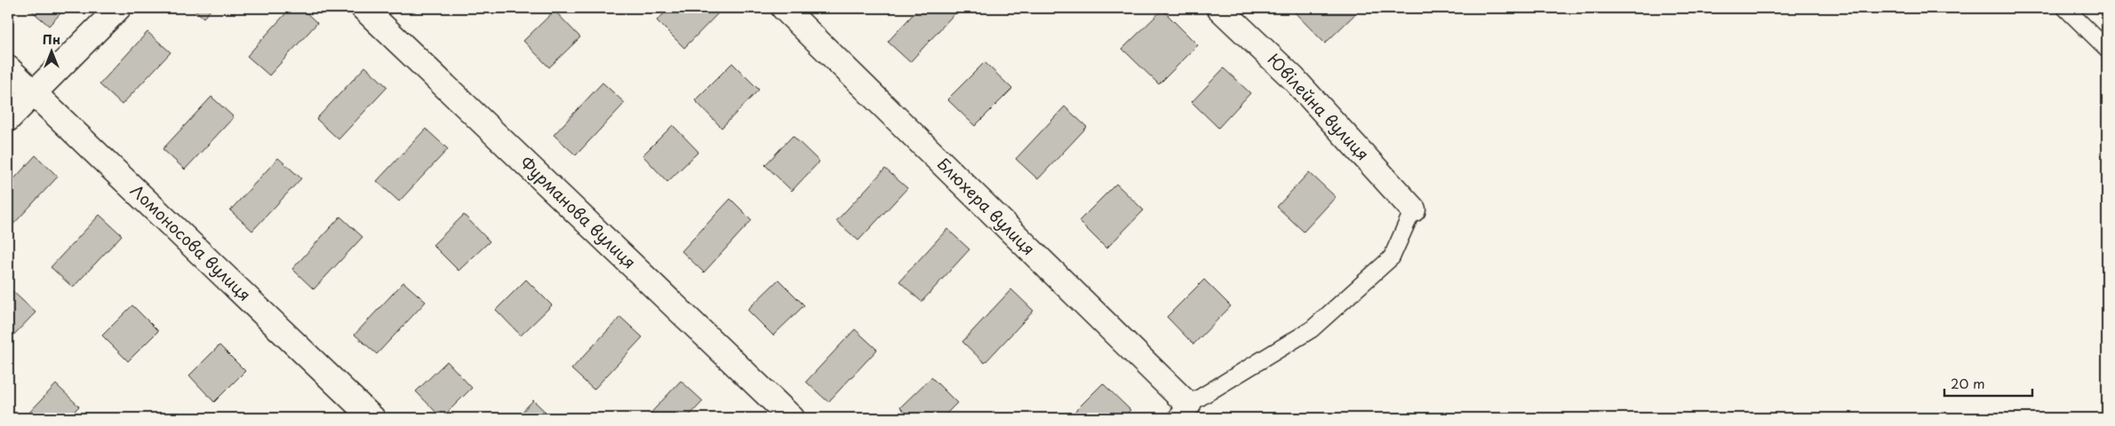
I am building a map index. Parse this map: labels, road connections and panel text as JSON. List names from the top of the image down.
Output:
{
  "streets": {
    "street": [
      "Ювілейна вулиця",
      "Блюхера вулиця",
      "Фурманова вулиця",
      "Ломоносова вулиця"
    ]
  },
  "scale_bar": "20 m",
  "north": "top"
}
